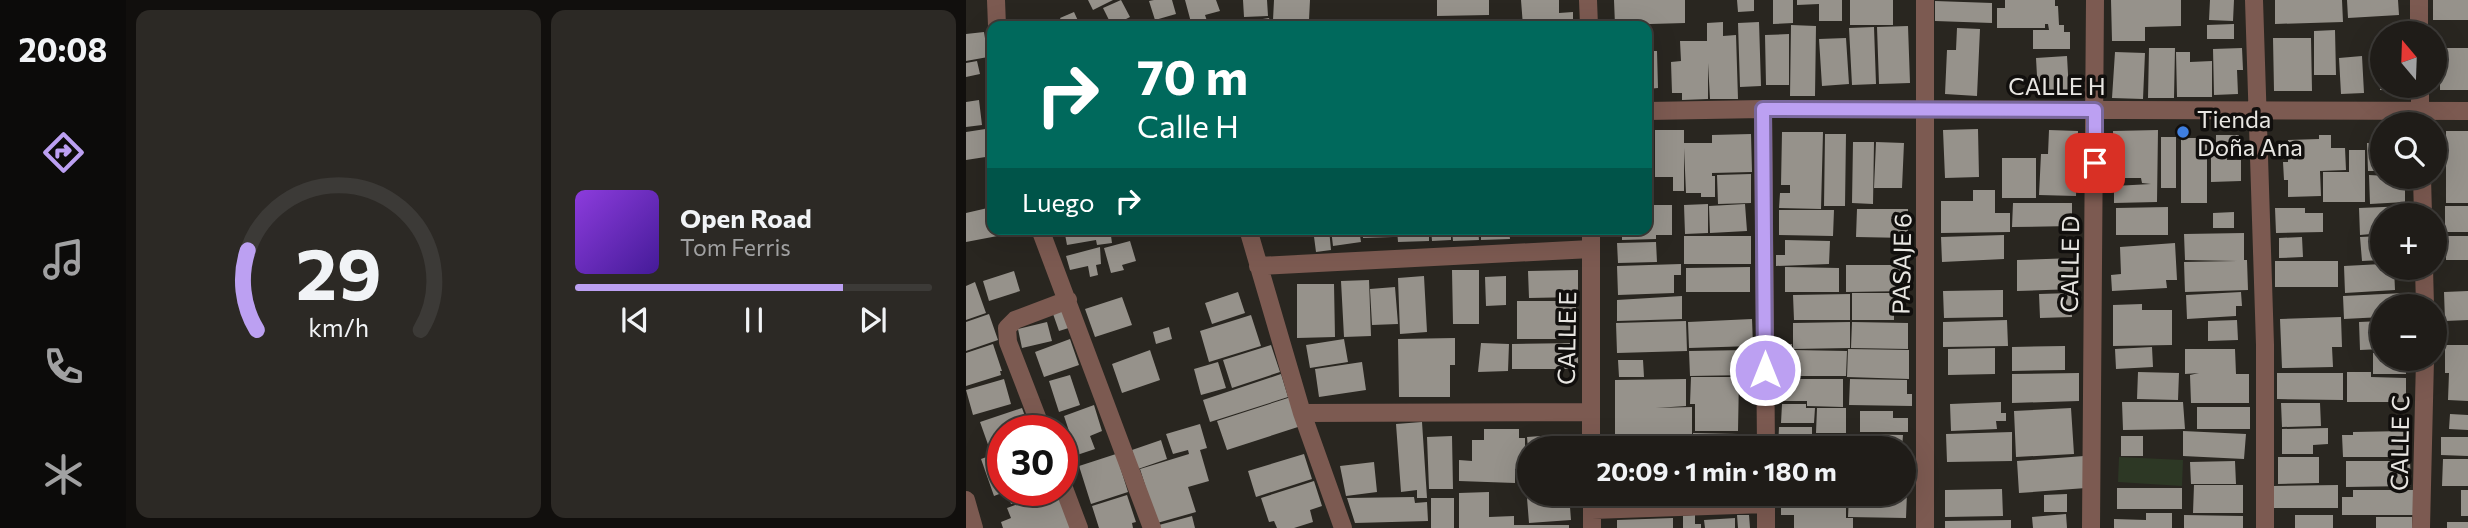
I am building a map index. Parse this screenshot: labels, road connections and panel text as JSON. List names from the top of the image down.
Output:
{
  "streets": {
    "street": [
      "CALLE H",
      "PASAJE 6",
      "CALLE D",
      "CALLE E",
      "CALLE C"
    ]
  },
  "crossings": [
    ["CALLE H", "PASAJE 6"],
    ["CALLE H", "CALLE D"]
  ],
  "places": ["Tienda Doña Ana"],
  "north": "top",
  "page": {
    "tabs": "20:08",
    "map_buttons": ["+", "−"],
    "turn": ["70 m", "Calle H"],
    "then": "Luego",
    "song": ["Open Road", "Tom Ferris"],
    "limit": "30",
    "trip": "20:09 · 1 min · 180 m",
    "gauge": ["29", "km/h"]
  }
}
